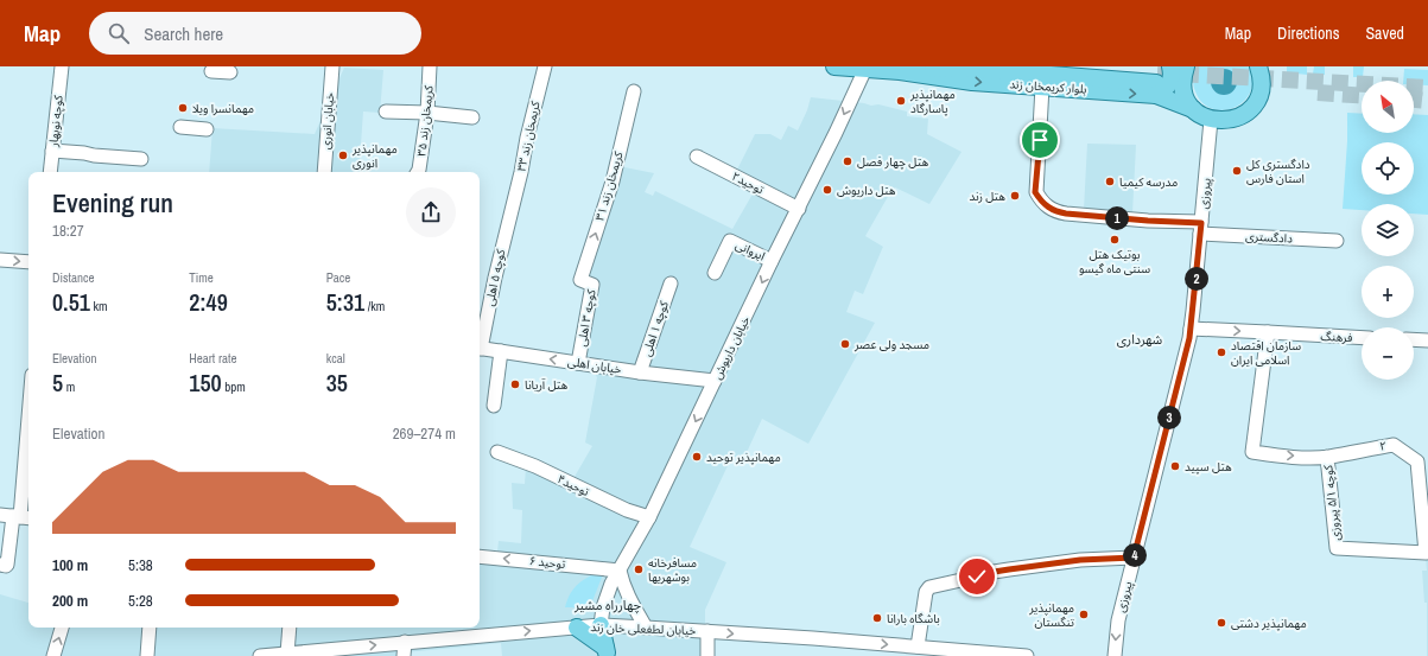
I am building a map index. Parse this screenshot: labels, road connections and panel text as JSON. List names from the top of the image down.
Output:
{
  "streets": {
    "main road": ["بلوار کریمخان زند"],
    "street": [
      "کوچه نوبهار",
      "خیابان انوری",
      "کریمخان زند ۳۵",
      "کریمخان زند ۳۳",
      "توحید۲",
      "کریمخان زند ۳۱",
      "پیروزی",
      "دادگستری",
      "ایروانی",
      "کوچه ۵ اهلی",
      "کوچه ۳ اهلی",
      "کوچه ۱ اهلی",
      "فرهنگ",
      "خیابان داریوش",
      "خیابان اهلی",
      "۲",
      "توحید۴",
      "کوچه ۵/۱ پیروزی",
      "۶ توحید",
      "خیابان لطفعلی خان زند"
    ]
  },
  "crossings": [
    ["بلوار کریمخان زند", "پیروزی"],
    ["بلوار کریمخان زند", "دادگستری"],
    ["بلوار کریمخان زند", "خیابان داریوش"],
    ["کریمخان زند ۳۳", "کوچه ۵ اهلی"],
    ["توحید۲", "خیابان داریوش"],
    ["کریمخان زند ۳۱", "کوچه ۳ اهلی"],
    ["پیروزی", "دادگستری"],
    ["پیروزی", "فرهنگ"],
    ["ایروانی", "خیابان داریوش"],
    ["کوچه ۳ اهلی", "خیابان اهلی"],
    ["کوچه ۱ اهلی", "خیابان اهلی"],
    ["فرهنگ", "۲"],
    ["خیابان داریوش", "خیابان اهلی"],
    ["خیابان داریوش", "توحید۴"],
    ["خیابان داریوش", "۶ توحید"],
    ["خیابان داریوش", "خیابان لطفعلی خان زند"],
    ["۲", "کوچه ۵/۱ پیروزی"]
  ],
  "one_way": [
    "کریمخان زند ۳۱",
    "فرهنگ",
    "خیابان داریوش",
    "۶ توحید",
    "خیابان لطفعلی خان زند"
  ],
  "districts": ["شهرداری", "چهارراه مشیر"],
  "places": [
    "مهمانپذیر پاسارگاد",
    "مهمانسرا ویلا",
    "مهمانپذیر انوری",
    "هتل چهار فصل",
    "دادگستری کل استان فارس",
    "مدرسه کیمیا",
    "هتل داریوش",
    "هتل زند",
    "بوتیک هتل سنتی ماه گیسو",
    "مسجد ولی عصر",
    "سازمان اقتصاد اسلامی ایران",
    "هتل آریانا",
    "مهمانپذیر توحید",
    "هتل سپید",
    "مسافرخانه بوشهریها",
    "مهمانپذیر تنگستان",
    "باشگاه بارانا",
    "مهمانپذیر دشتی"
  ],
  "north": "top left",
  "page": {
    "header": "Map",
    "search": "Search here",
    "nav": ["Map", "Directions", "Saved"],
    "map_buttons": ["+", "−"],
    "heading": ["Evening run", "18:27"],
    "pins": [
      "1",
      "2",
      "3",
      "4"
    ],
    "stats": [
      ["Distance", "0.51 km"],
      ["Time", "2:49"],
      ["Pace", "5:31 /km"],
      ["Elevation", "5 m"],
      ["Heart rate", "150 bpm"],
      ["kcal", "35"]
    ],
    "chart": ["Elevation", "269–274 m"],
    "list": [
      {
        "name": "100 m",
        "note": "5:38"
      },
      {
        "name": "200 m",
        "note": "5:28"
      }
    ]
  }
}
